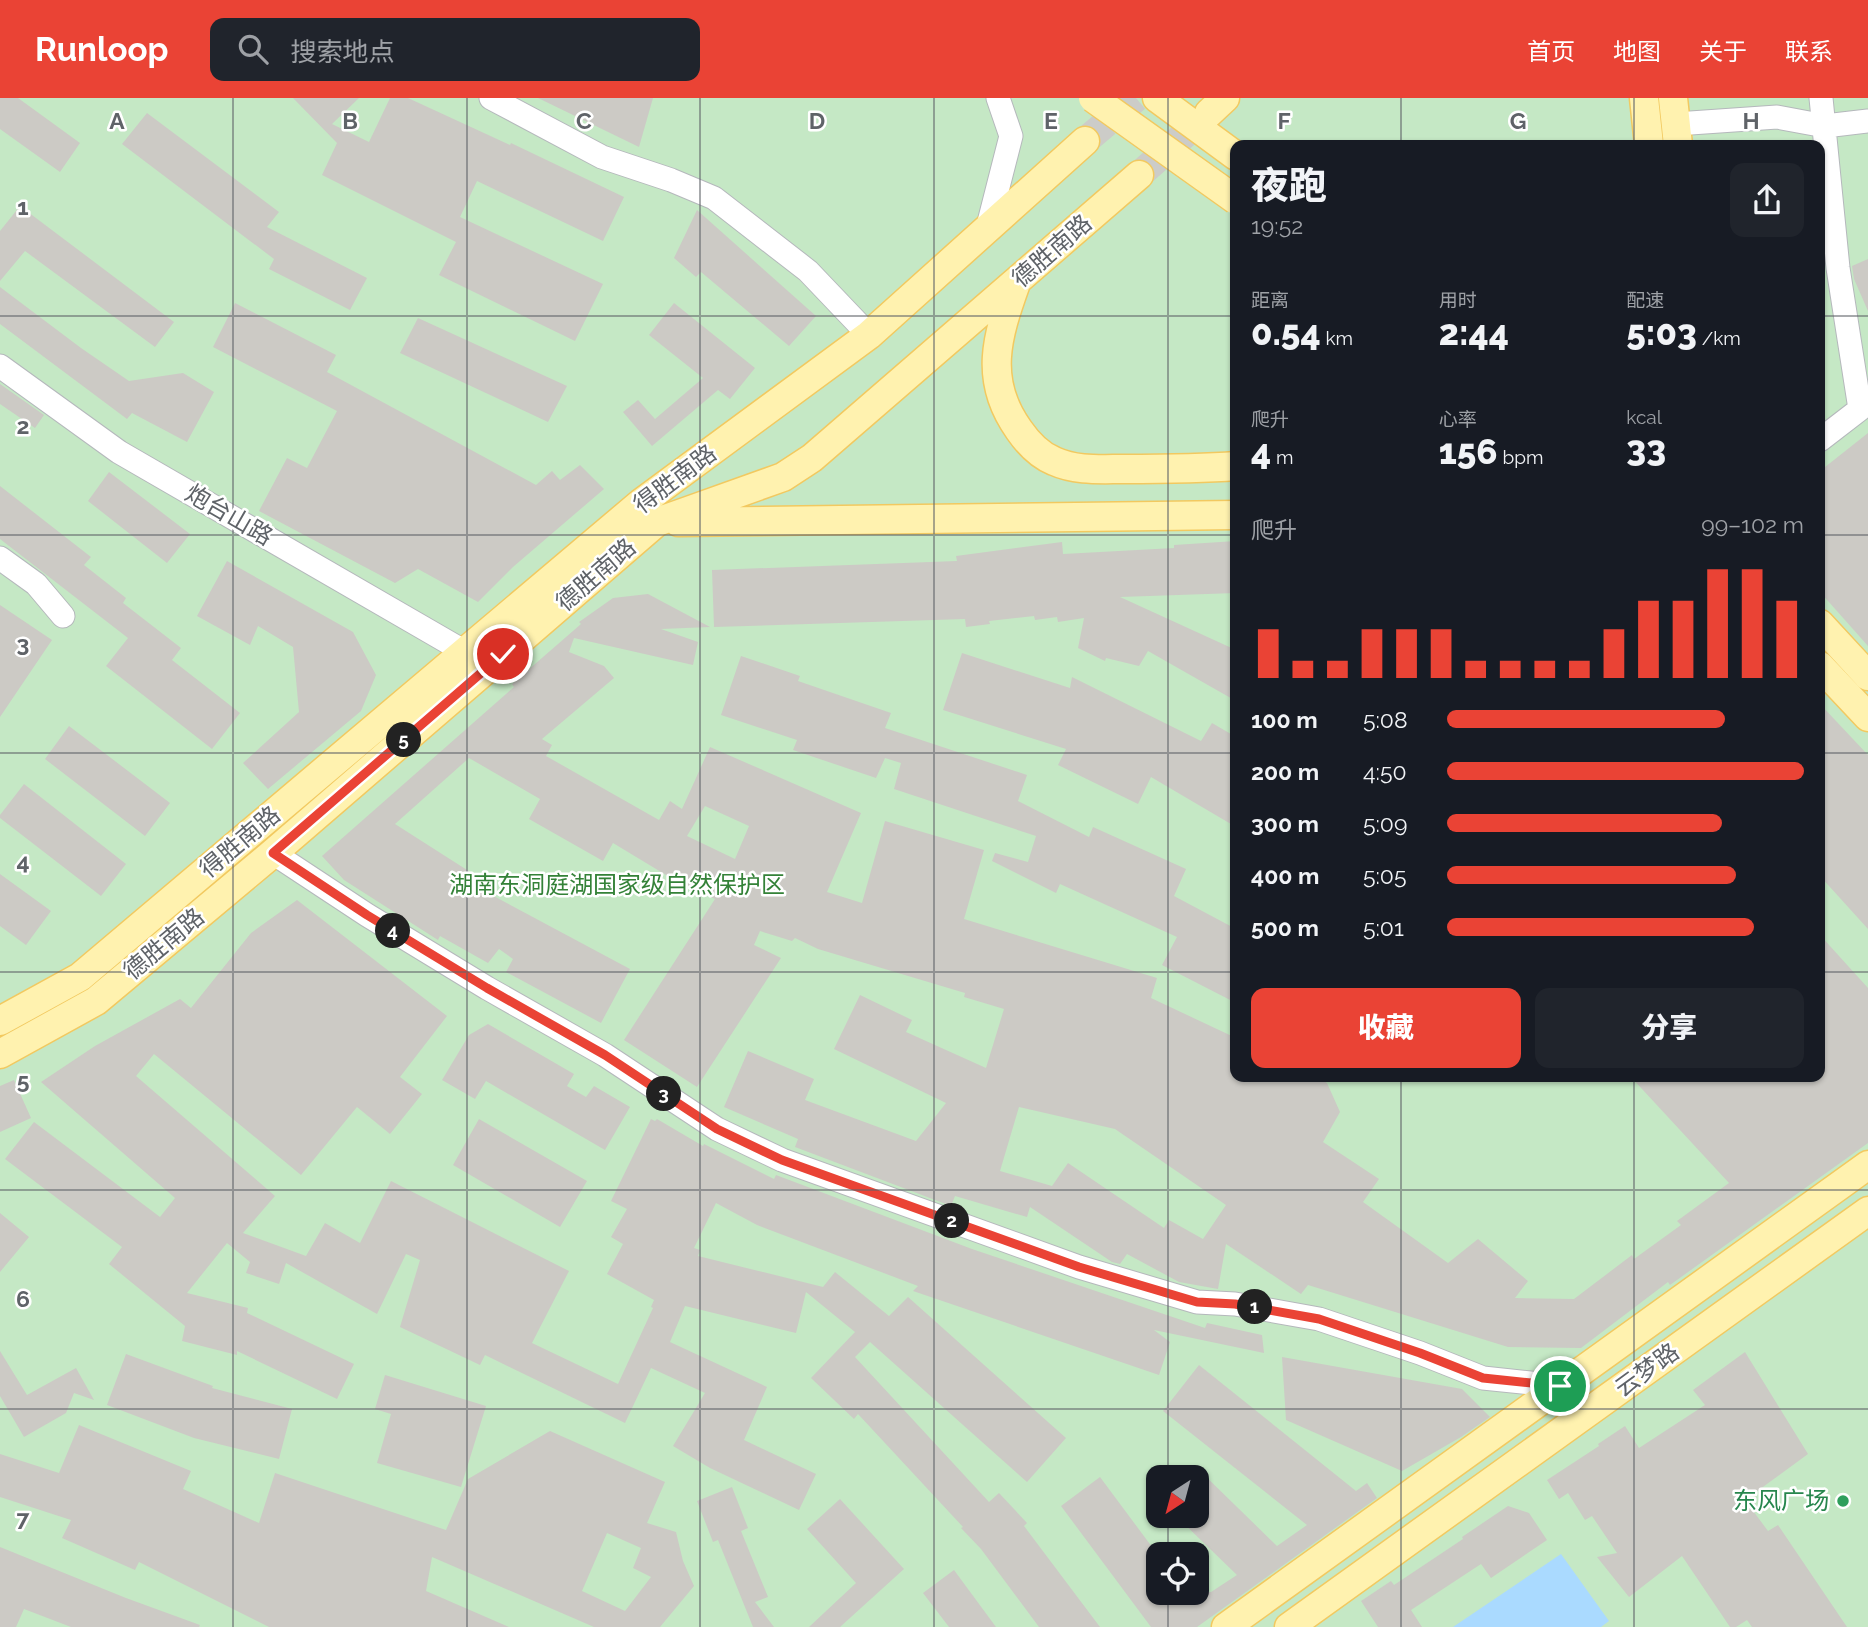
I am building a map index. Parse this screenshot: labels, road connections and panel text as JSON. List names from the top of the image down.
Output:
{
  "streets": {
    "main road": ["德胜南路", "得胜南路", "云梦路"],
    "street": ["炮台山路"]
  },
  "crossings": [
    ["得胜南路", "炮台山路"]
  ],
  "parks": ["湖南东洞庭湖国家级自然保护区"],
  "places": ["东风广场"],
  "north": "bottom left",
  "page": {
    "header": "Runloop",
    "search": "搜索地点",
    "nav": [
      "首页",
      "地图",
      "关于",
      "联系"
    ],
    "heading": ["夜跑", "19:52"],
    "stats": [
      ["距离", "0.54 km"],
      ["用时", "2:44"],
      ["配速", "5:03 /km"],
      ["爬升", "4 m"],
      ["心率", "156 bpm"],
      ["kcal", "33"]
    ],
    "chart": ["爬升", "99–102 m"],
    "list": [
      {
        "name": "100 m",
        "note": "5:08"
      },
      {
        "name": "200 m",
        "note": "4:50"
      },
      {
        "name": "300 m",
        "note": "5:09"
      },
      {
        "name": "400 m",
        "note": "5:05"
      },
      {
        "name": "500 m",
        "note": "5:01"
      }
    ],
    "pins": [
      "5",
      "4",
      "3",
      "2",
      "1"
    ],
    "buttons": ["收藏", "分享"]
  },
  "grid": {
    "columns": [
      "A",
      "B",
      "C",
      "D",
      "E",
      "F",
      "G",
      "H"
    ],
    "rows": [
      "1",
      "2",
      "3",
      "4",
      "5",
      "6",
      "7"
    ]
  }
}
